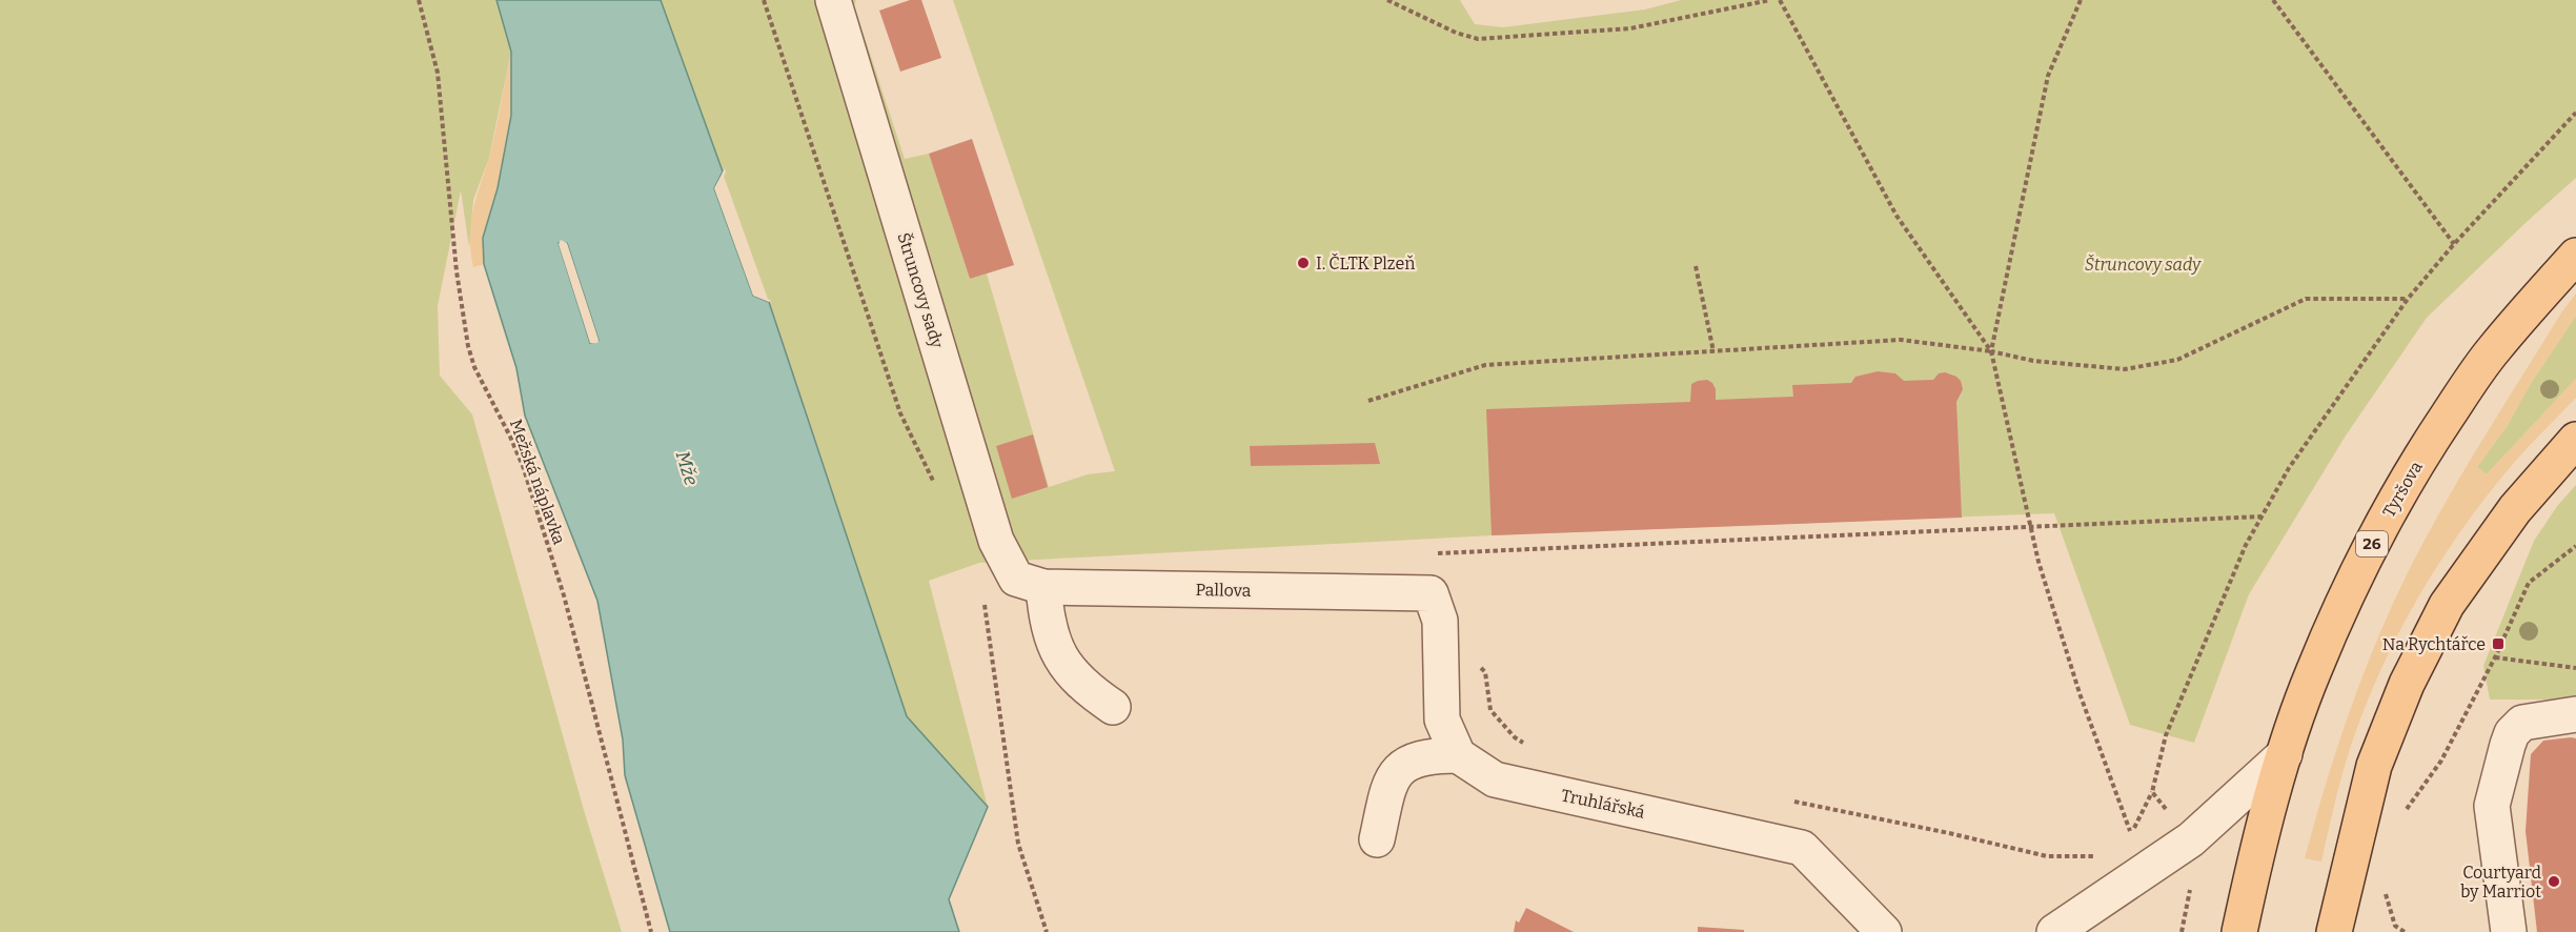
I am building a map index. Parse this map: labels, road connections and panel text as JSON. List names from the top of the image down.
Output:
{
  "streets": {
    "main road": ["Tyršova", "26"],
    "street": ["Štruncovy sady", "Pallova", "Truhlářská"],
    "path": ["Mežská náplavka"]
  },
  "crossings": [
    ["Štruncovy sady", "Pallova"]
  ],
  "water": ["Mže"],
  "parks": ["Štruncovy sady"],
  "places": {
    "other": ["I. ČLTK Plzeň", "Courtyard by Marriot"],
    "transit": ["Na Rychtářce"]
  }
}
